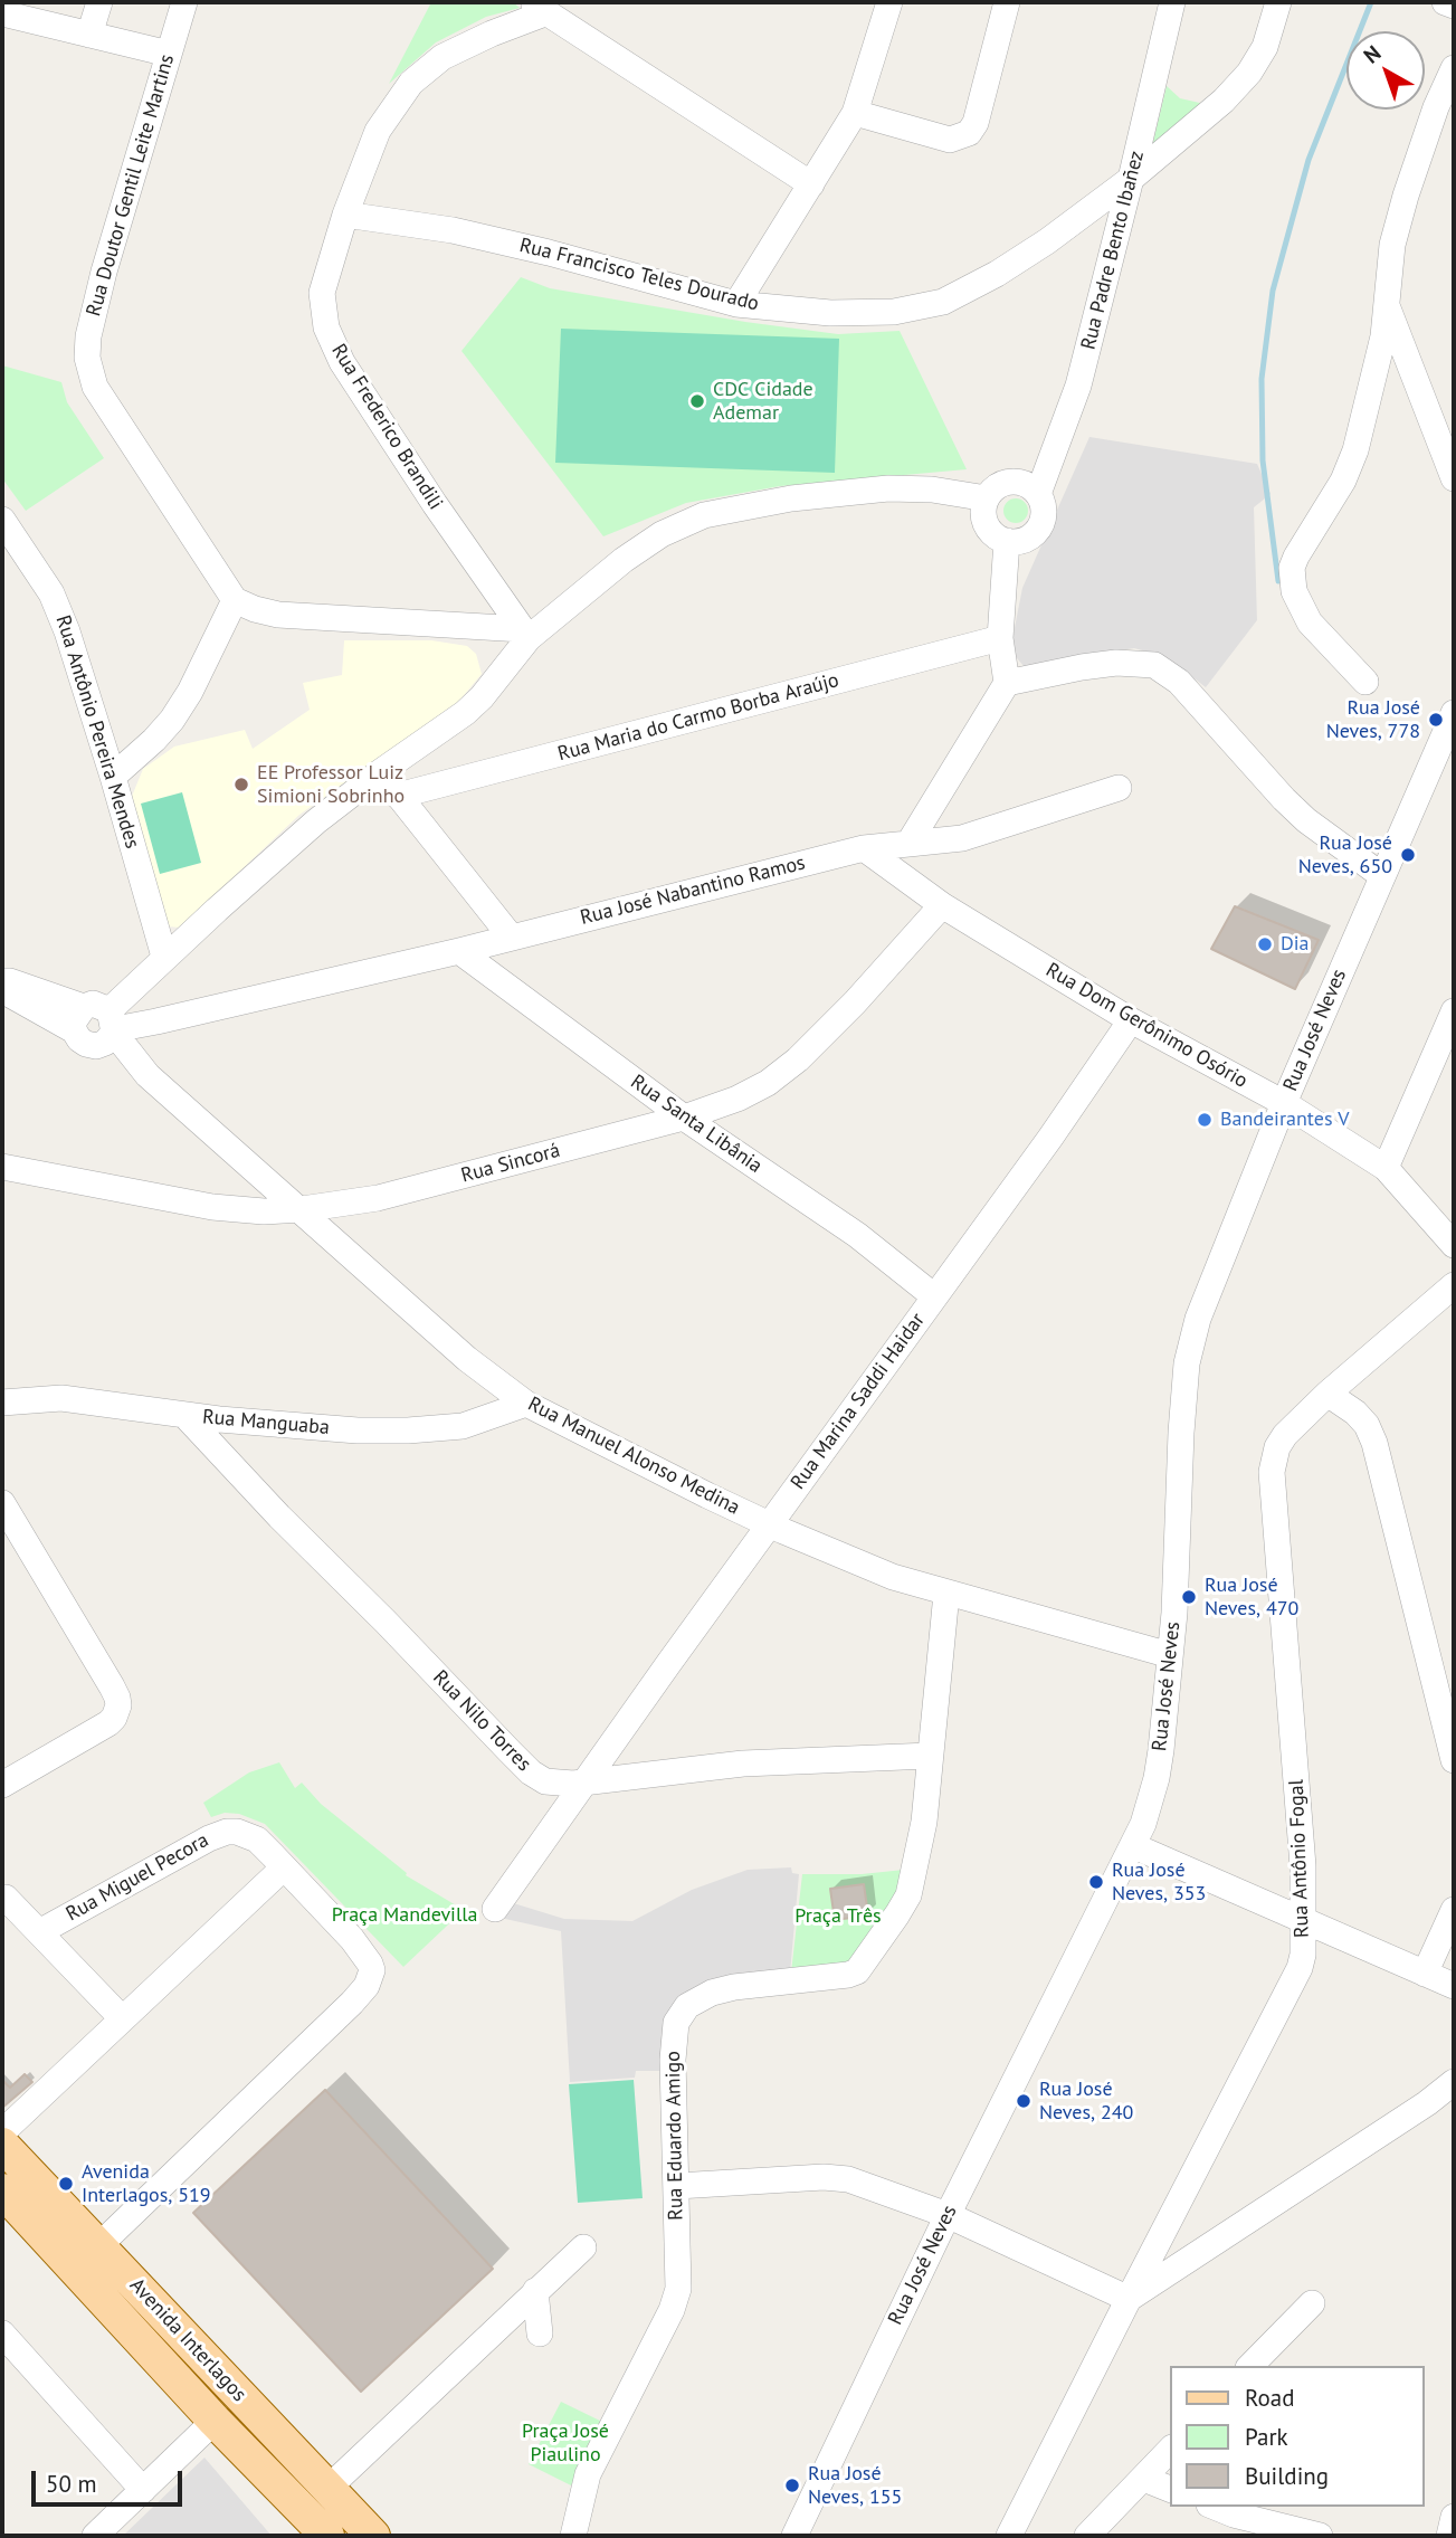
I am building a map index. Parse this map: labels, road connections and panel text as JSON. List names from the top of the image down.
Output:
{
  "streets": {
    "main road": ["Avenida Interlagos"],
    "street": [
      "Rua Doutor Gentil Leite Martins",
      "Rua Padre Bento Ibañez",
      "Rua Francisco Teles Dourado",
      "Rua Frederico Brandili",
      "Rua Maria do Carmo Borba Araújo",
      "Rua Antônio Pereira Mendes",
      "Rua José Nabantino Ramos",
      "Rua Dom Gerônimo Osório",
      "Rua José Neves",
      "Rua Santa Libânia",
      "Rua Sincorá",
      "Rua Marina Saddi Haidar",
      "Rua Manguaba",
      "Rua Manuel Alonso Medina",
      "Rua Nilo Torres",
      "Rua Antônio Fogal",
      "Rua Miguel Pecora",
      "Rua Eduardo Amigo"
    ]
  },
  "crossings": [
    ["Rua Padre Bento Ibañez", "Rua Francisco Teles Dourado"],
    ["Rua Francisco Teles Dourado", "Rua Frederico Brandili"],
    ["Rua José Nabantino Ramos", "Rua Dom Gerônimo Osório"],
    ["Rua José Nabantino Ramos", "Rua Santa Libânia"],
    ["Rua José Nabantino Ramos", "Rua Manuel Alonso Medina"],
    ["Rua Dom Gerônimo Osório", "Rua José Neves"],
    ["Rua Dom Gerônimo Osório", "Rua Sincorá"],
    ["Rua Dom Gerônimo Osório", "Rua Marina Saddi Haidar"],
    ["Rua José Neves", "Rua Manuel Alonso Medina"],
    ["Rua Santa Libânia", "Rua Sincorá"],
    ["Rua Santa Libânia", "Rua Marina Saddi Haidar"],
    ["Rua Sincorá", "Rua Manuel Alonso Medina"],
    ["Rua Marina Saddi Haidar", "Rua Manuel Alonso Medina"],
    ["Rua Marina Saddi Haidar", "Rua Nilo Torres"],
    ["Rua Manguaba", "Rua Manuel Alonso Medina"],
    ["Rua Manguaba", "Rua Nilo Torres"],
    ["Rua Manuel Alonso Medina", "Rua Eduardo Amigo"],
    ["Rua Nilo Torres", "Rua Eduardo Amigo"],
    ["Rua Miguel Pecora", "Avenida Interlagos"]
  ],
  "parks": ["Praça Mandevilla", "Praça Três", "Praça José Piaulino"],
  "places": [
    "CDC Cidade Ademar",
    "Rua José Neves, 778",
    "EE Professor Luiz Simioni Sobrinho",
    "Rua José Neves, 650",
    "Dia",
    "Bandeirantes V",
    "Rua José Neves, 470",
    "Rua José Neves, 353",
    "Rua José Neves, 240",
    "Avenida Interlagos, 519",
    "Rua José Neves, 155"
  ],
  "legend": ["Road", "Park", "Building"],
  "scale_bar": "50 m",
  "north": "top left"
}
